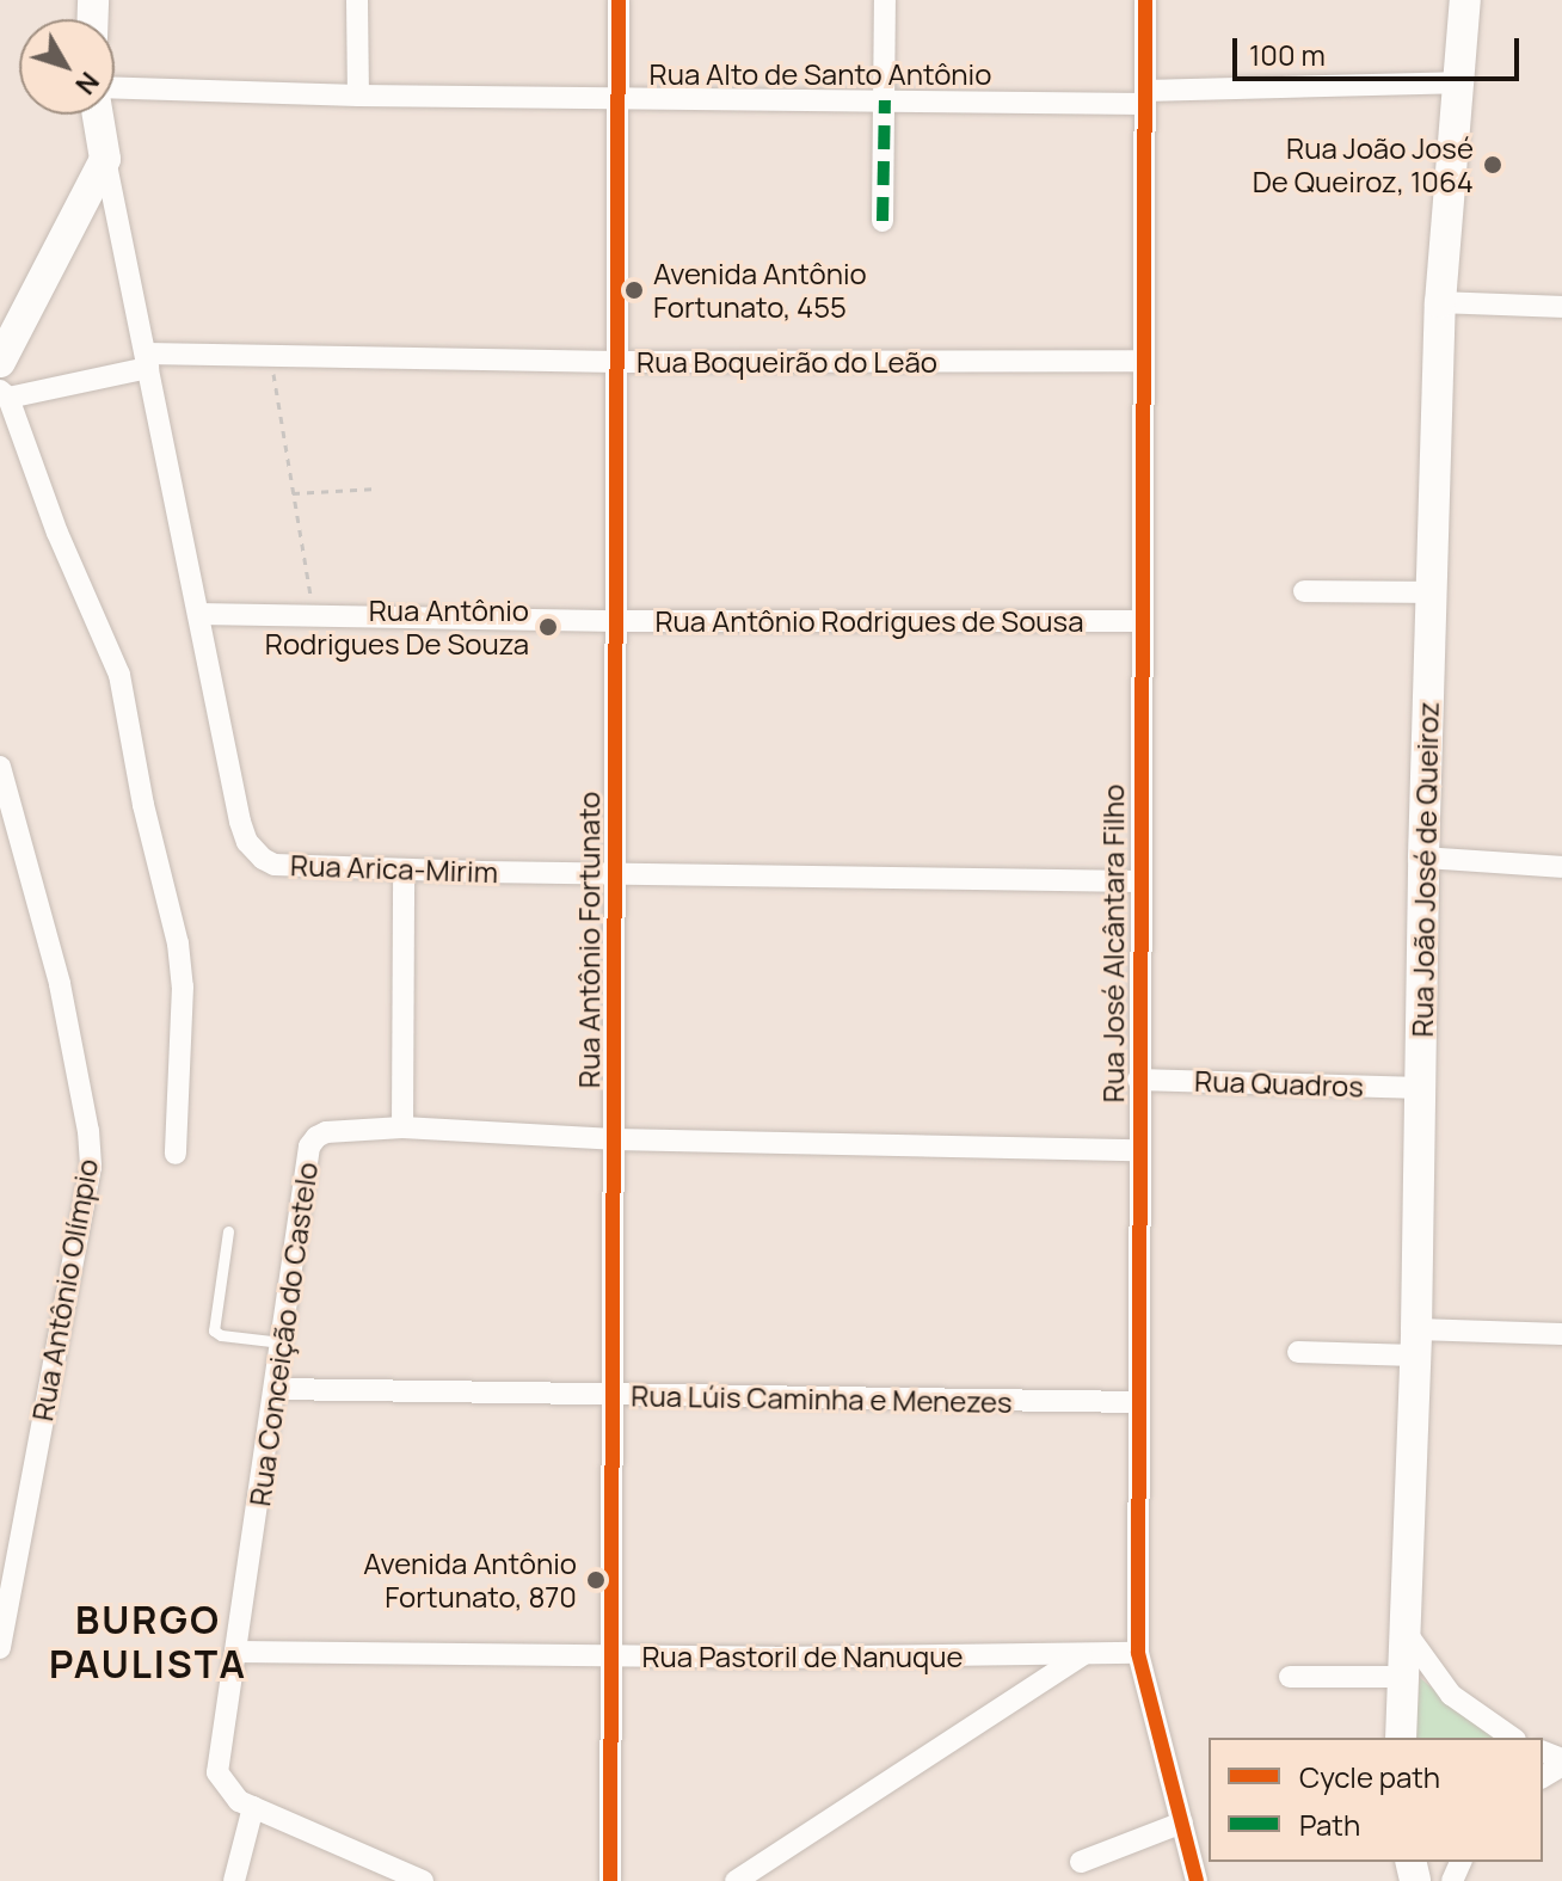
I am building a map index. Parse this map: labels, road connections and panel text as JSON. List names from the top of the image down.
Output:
{
  "streets": {
    "street": [
      "Rua Alto de Santo Antônio",
      "Rua Boqueirão do Leão",
      "Rua Antônio Rodrigues de Sousa",
      "Rua Arica-Mirim",
      "Rua João José de Queiroz",
      "Rua Antônio Fortunato",
      "Rua José Alcântara Filho",
      "Rua Quadros",
      "Rua Antônio Olímpio",
      "Rua Conceição do Castelo",
      "Rua Lúis Caminha e Menezes",
      "Rua Pastoril de Nanuque"
    ]
  },
  "crossings": [
    ["Rua Alto de Santo Antônio", "Rua João José de Queiroz"],
    ["Rua Alto de Santo Antônio", "Rua Antônio Fortunato"],
    ["Rua Alto de Santo Antônio", "Rua José Alcântara Filho"],
    ["Rua Boqueirão do Leão", "Rua Arica-Mirim"],
    ["Rua Boqueirão do Leão", "Rua Antônio Fortunato"],
    ["Rua Boqueirão do Leão", "Rua José Alcântara Filho"],
    ["Rua Antônio Rodrigues de Sousa", "Rua Arica-Mirim"],
    ["Rua Antônio Rodrigues de Sousa", "Rua Antônio Fortunato"],
    ["Rua Antônio Rodrigues de Sousa", "Rua José Alcântara Filho"],
    ["Rua Arica-Mirim", "Rua Antônio Fortunato"],
    ["Rua Arica-Mirim", "Rua José Alcântara Filho"],
    ["Rua João José de Queiroz", "Rua Quadros"],
    ["Rua Antônio Fortunato", "Rua Conceição do Castelo"],
    ["Rua Antônio Fortunato", "Rua Lúis Caminha e Menezes"],
    ["Rua Antônio Fortunato", "Rua Pastoril de Nanuque"],
    ["Rua José Alcântara Filho", "Rua Quadros"],
    ["Rua José Alcântara Filho", "Rua Conceição do Castelo"],
    ["Rua José Alcântara Filho", "Rua Lúis Caminha e Menezes"],
    ["Rua José Alcântara Filho", "Rua Pastoril de Nanuque"],
    ["Rua Conceição do Castelo", "Rua Lúis Caminha e Menezes"],
    ["Rua Conceição do Castelo", "Rua Pastoril de Nanuque"]
  ],
  "districts": ["BURGO PAULISTA"],
  "places": [
    "Rua João José De Queiroz, 1064",
    "Avenida Antônio Fortunato, 455",
    "Rua Antônio Rodrigues De Souza",
    "Avenida Antônio Fortunato, 870"
  ],
  "legend": ["Cycle path", "Path"],
  "scale_bar": "100 m",
  "north": "bottom right"
}
